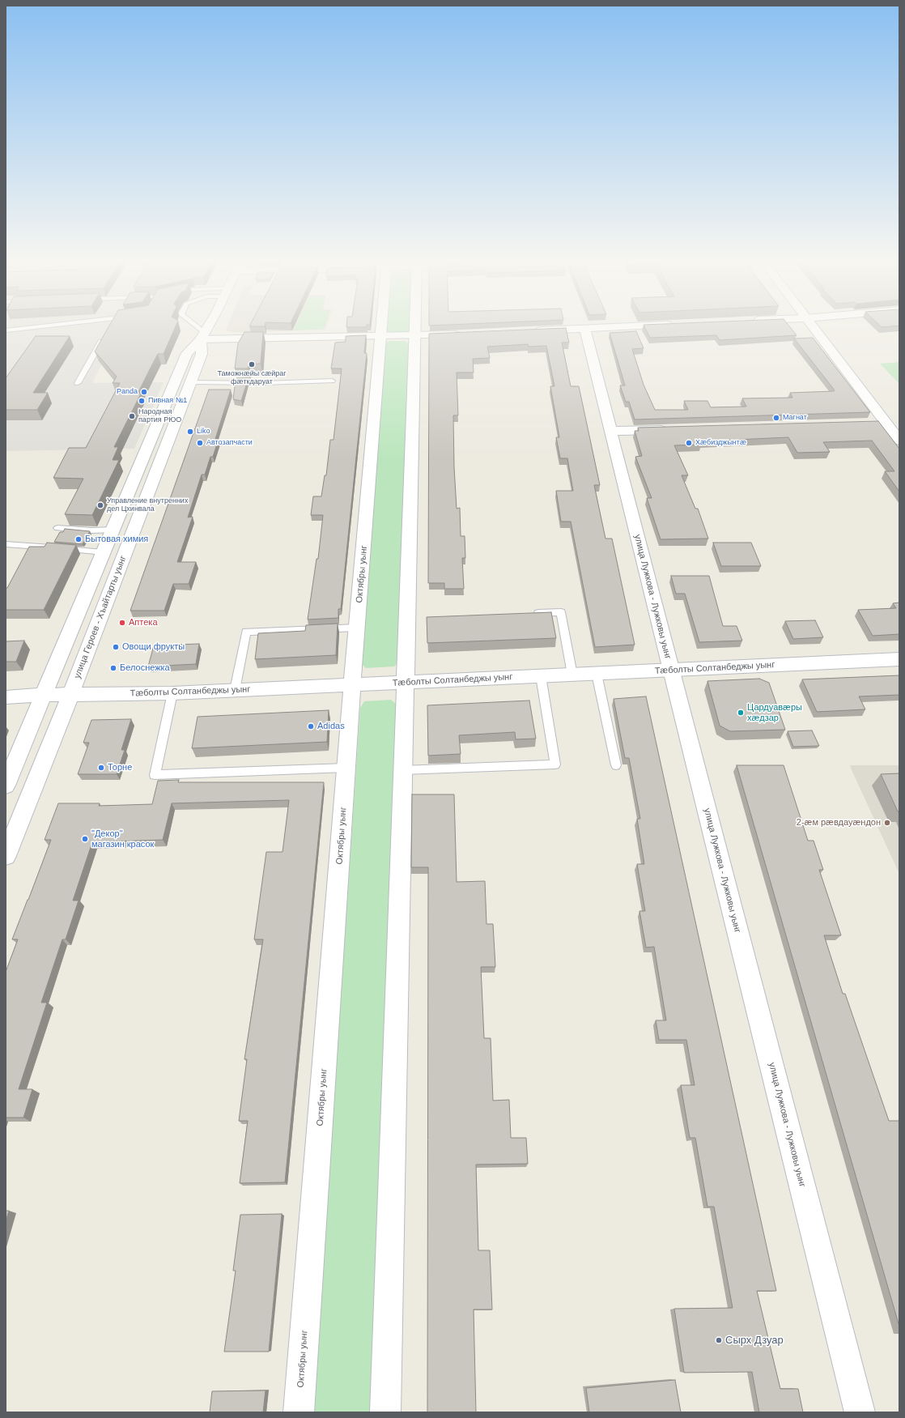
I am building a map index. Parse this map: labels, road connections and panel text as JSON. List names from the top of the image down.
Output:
{
  "streets": {
    "street": [
      "Октябры уынг",
      "улица Лужкова - Лужковы уынг",
      "улица Героев - Хъайтарты уынг",
      "Тæболты Солтанбеджы уынг"
    ]
  },
  "crossings": [
    ["Октябры уынг", "Тæболты Солтанбеджы уынг"],
    ["улица Лужкова - Лужковы уынг", "Тæболты Солтанбеджы уынг"],
    ["улица Героев - Хъайтарты уынг", "Тæболты Солтанбеджы уынг"]
  ],
  "places": [
    "Таможнæйы сæйраг фæткдаруат",
    "Panda",
    "Пивная №1",
    "Народная партия РЮО",
    "Магнат",
    "Liko",
    "Автозапчасти",
    "Хæбизджынтæ",
    "Управление внутренних дел Цхинвала",
    "Бытовая химия",
    "Аптека",
    "Овощи фрукты",
    "Белоснежка",
    "Цардуавæры хæдзар",
    "Adidas",
    "Торне",
    "2-æм рӕвдауӕндон",
    "\"Декор\" магазин красок",
    "Сырх Дзуар"
  ]
}
